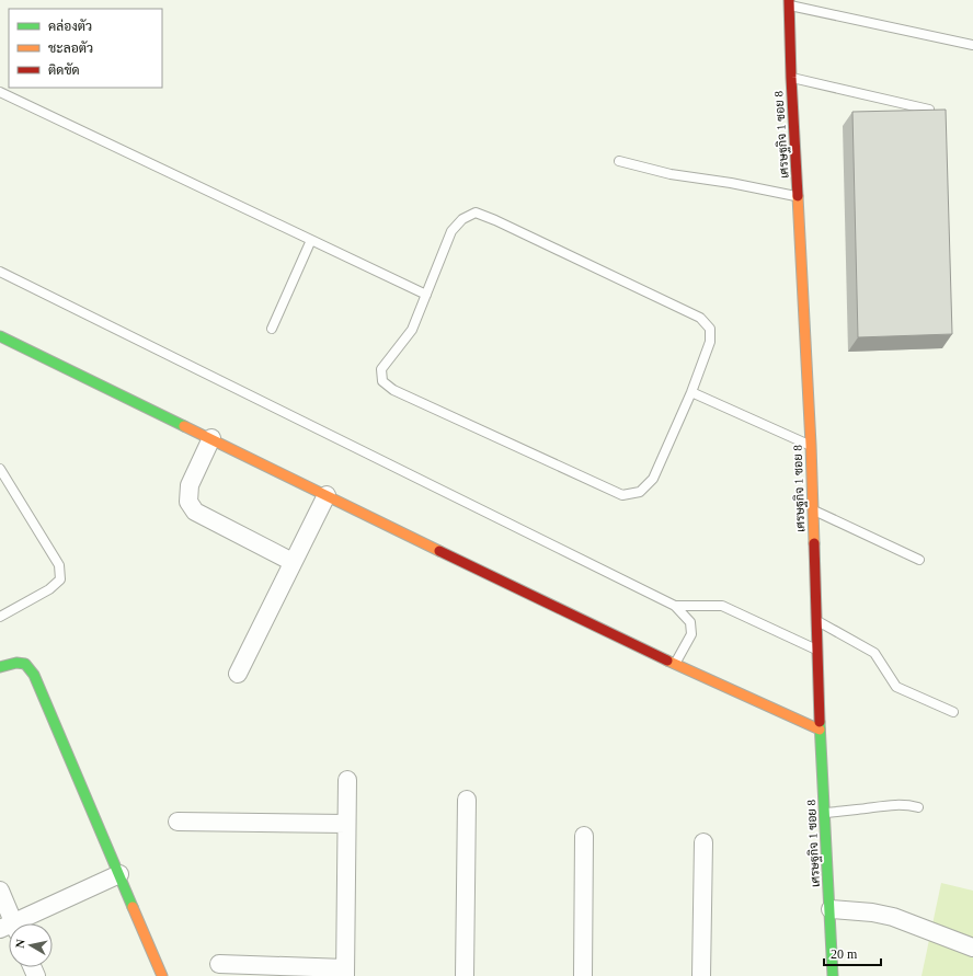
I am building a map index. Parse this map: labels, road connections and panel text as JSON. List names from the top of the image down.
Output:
{
  "streets": {
    "street": ["เศรษฐกิจ 1 ซอย 8"]
  },
  "legend": ["คล่องตัว", "ชะลอตัว", "ติดขัด"],
  "scale_bar": "20 m",
  "north": "left"
}
